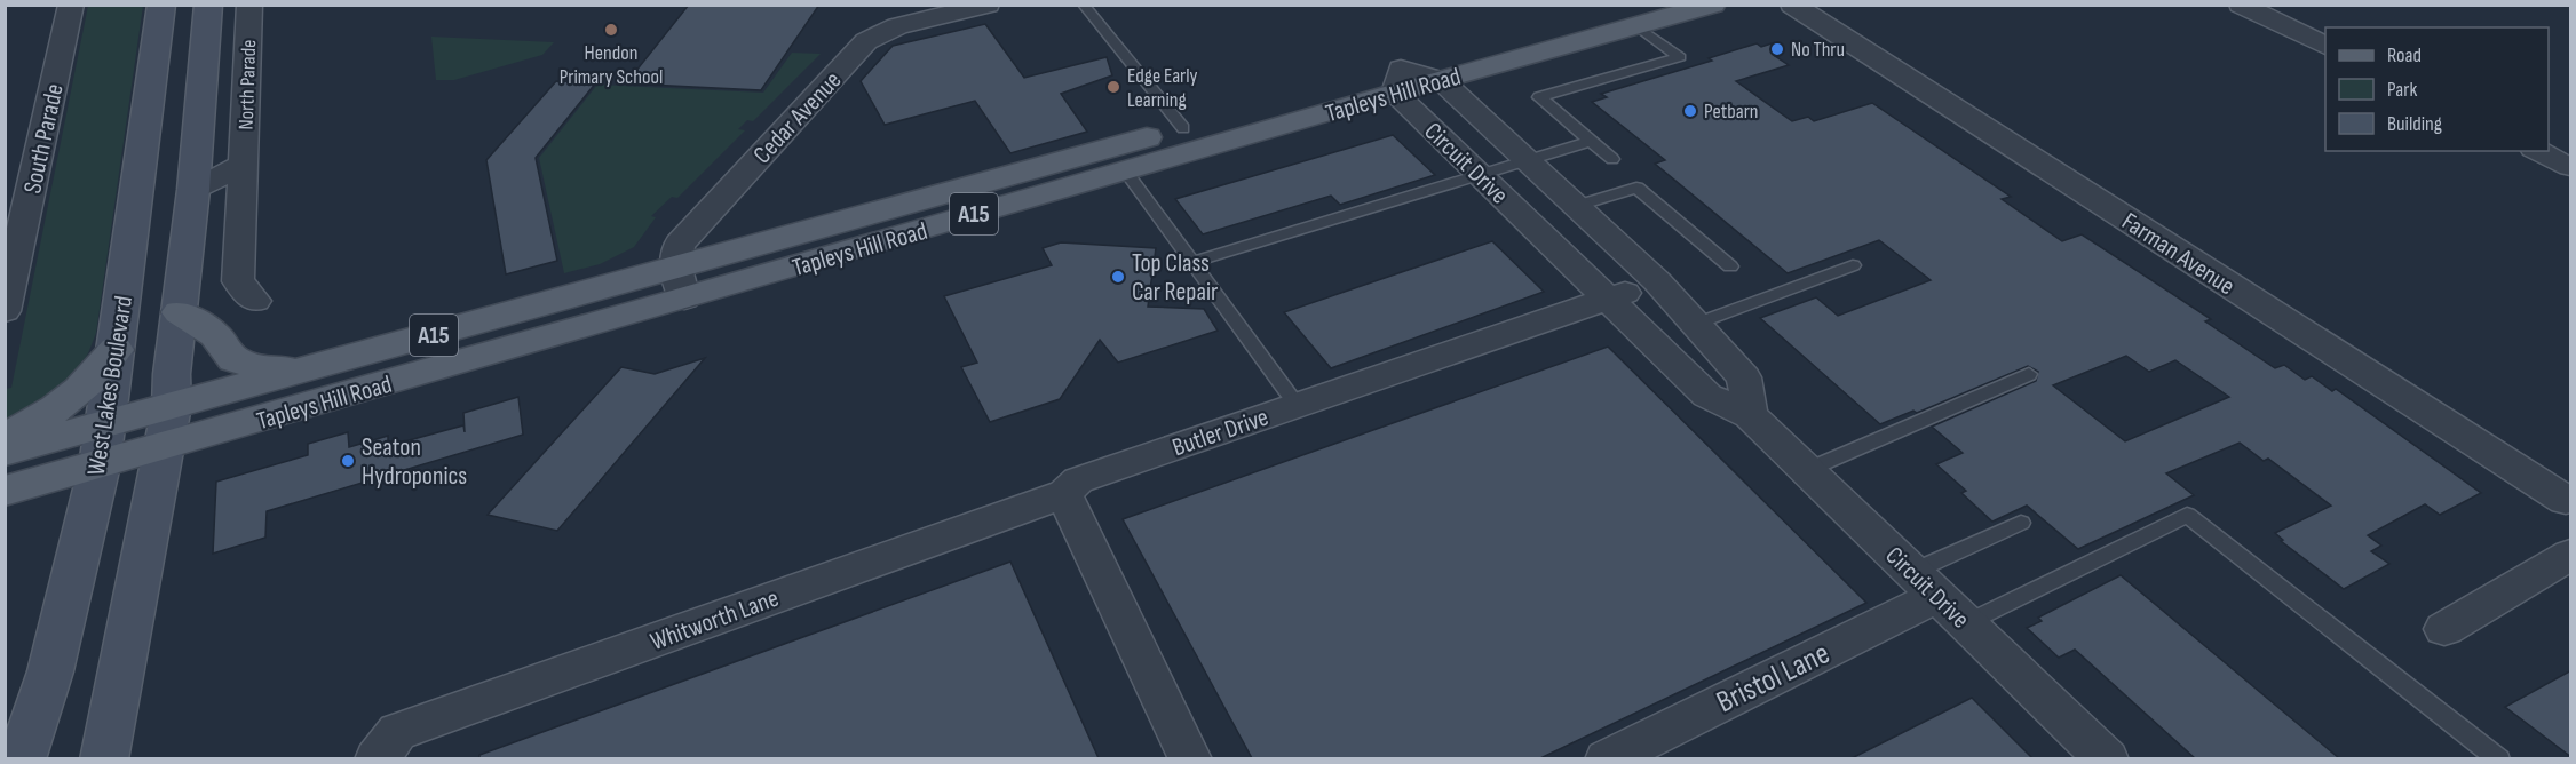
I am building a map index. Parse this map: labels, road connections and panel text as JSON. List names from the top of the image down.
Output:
{
  "streets": {
    "main road": ["Tapleys Hill Road", "A15", "West Lakes Boulevard"],
    "street": [
      "North Parade",
      "Cedar Avenue",
      "South Parade",
      "Circuit Drive",
      "Farman Avenue",
      "Butler Drive",
      "Whitworth Lane",
      "Bristol Lane"
    ]
  },
  "crossings": [
    ["Tapleys Hill Road", "Cedar Avenue"],
    ["Tapleys Hill Road", "Circuit Drive"],
    ["Tapleys Hill Road", "West Lakes Boulevard"],
    ["Circuit Drive", "Butler Drive"],
    ["Circuit Drive", "Bristol Lane"],
    ["Butler Drive", "Whitworth Lane"]
  ],
  "places": [
    "Hendon Primary School",
    "No Thru",
    "Edge Early Learning",
    "Petbarn",
    "Top Class Car Repair",
    "Seaton Hydroponics"
  ],
  "legend": ["Road", "Park", "Building"]
}
